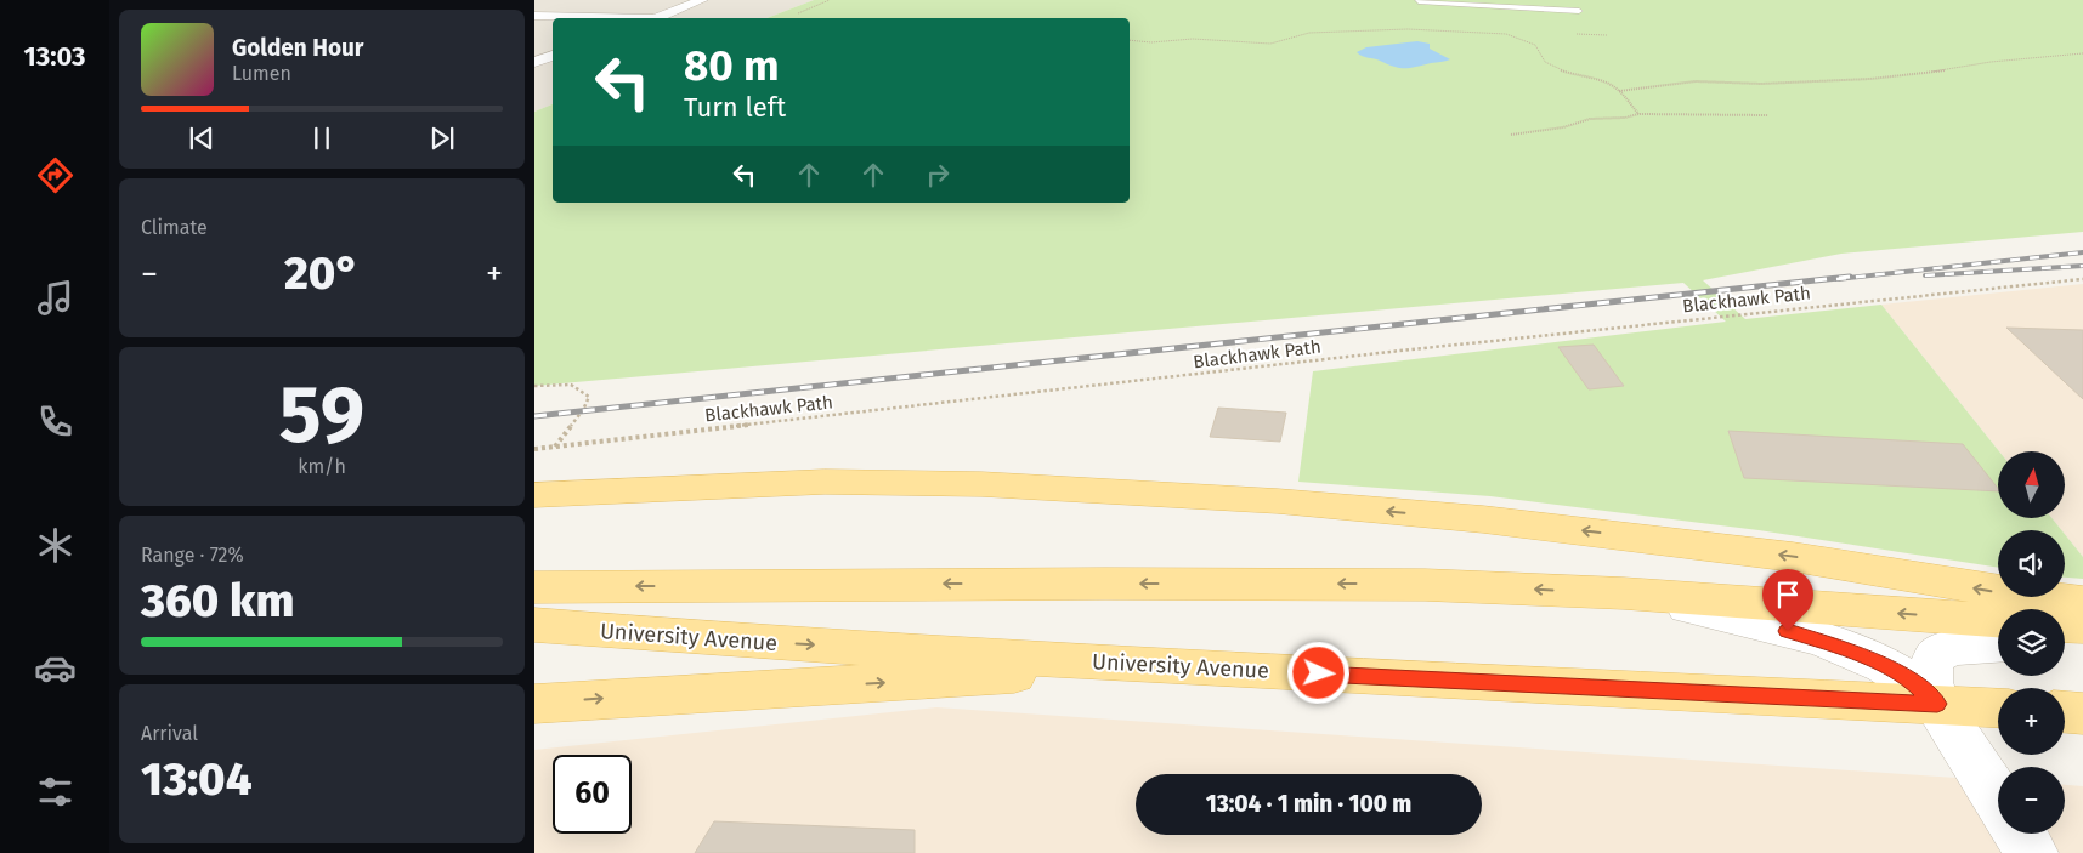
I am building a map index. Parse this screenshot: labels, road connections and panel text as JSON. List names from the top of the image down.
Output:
{
  "streets": {
    "main road": ["University Avenue"],
    "path": ["Blackhawk Path"]
  },
  "north": "top",
  "page": {
    "tabs": "13:03",
    "turn": ["80 m", "Turn left"],
    "song": ["Golden Hour", "Lumen"],
    "tile": [
      "Climate",
      ["59", "km/h"],
      ["Range · 72%", "360 km"],
      ["Arrival", "13:04"]
    ],
    "heat": ["−", "20°", "+"],
    "map_buttons": ["+", "−"],
    "limit": "60",
    "trip": "13:04 · 1 min · 100 m"
  }
}
